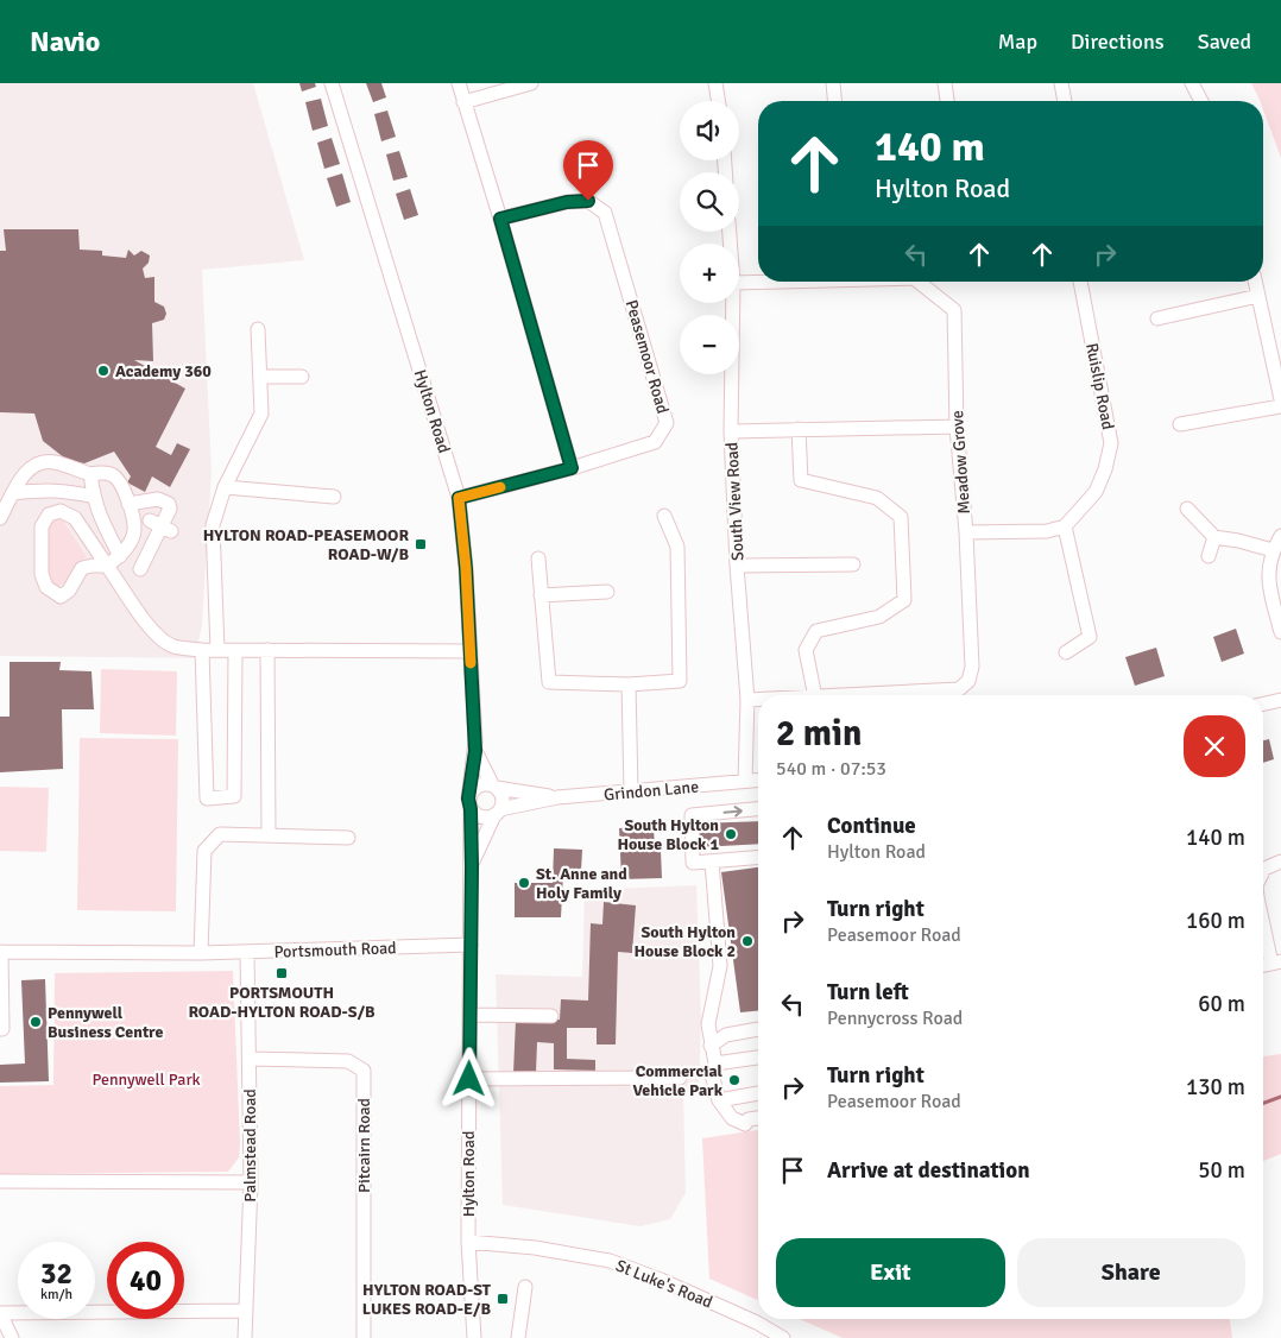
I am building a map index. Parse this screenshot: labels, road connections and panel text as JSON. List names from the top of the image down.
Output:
{
  "streets": {
    "street": [
      "Peasemoor Road",
      "Ruislip Road",
      "Hylton Road",
      "Meadow Grove",
      "South View Road",
      "Grindon Lane",
      "Portsmouth Road",
      "Palmstead Road",
      "Pitcairn Road",
      "St Luke's Road"
    ]
  },
  "crossings": [
    ["Peasemoor Road", "Hylton Road"],
    ["Hylton Road", "Grindon Lane"],
    ["Hylton Road", "Portsmouth Road"],
    ["Hylton Road", "St Luke's Road"],
    ["South View Road", "Grindon Lane"],
    ["Portsmouth Road", "Palmstead Road"],
    ["Palmstead Road", "Pitcairn Road"]
  ],
  "parks": ["Pennywell Park"],
  "places": {
    "other": [
      "Academy 360",
      "South Hylton House Block 1",
      "St. Anne and Holy Family",
      "South Hylton House Block 2",
      "Pennywell Business Centre",
      "Commercial Vehicle Park"
    ],
    "transit": ["HYLTON ROAD-PEASEMOOR ROAD-W/B", "PORTSMOUTH ROAD-HYLTON ROAD-S/B", "HYLTON ROAD-ST LUKES ROAD-E/B"]
  },
  "page": {
    "header": "Navio",
    "nav": ["Map", "Directions", "Saved"],
    "map_buttons": ["+", "−"],
    "turn": ["140 m", "Hylton Road"],
    "heading": ["2 min", "540 m · 07:53"],
    "list": [
      {
        "name": "Continue",
        "note": "Hylton Road",
        "value": "140 m"
      },
      {
        "name": "Turn right",
        "note": "Peasemoor Road",
        "value": "160 m"
      },
      {
        "name": "Turn left",
        "note": "Pennycross Road",
        "value": "60 m"
      },
      {
        "name": "Turn right",
        "note": "Peasemoor Road",
        "value": "130 m"
      },
      {
        "name": "Arrive at destination",
        "value": "50 m"
      }
    ],
    "buttons": ["Exit", "Share"],
    "speed": "32 km/h",
    "limit": "40"
  }
}
